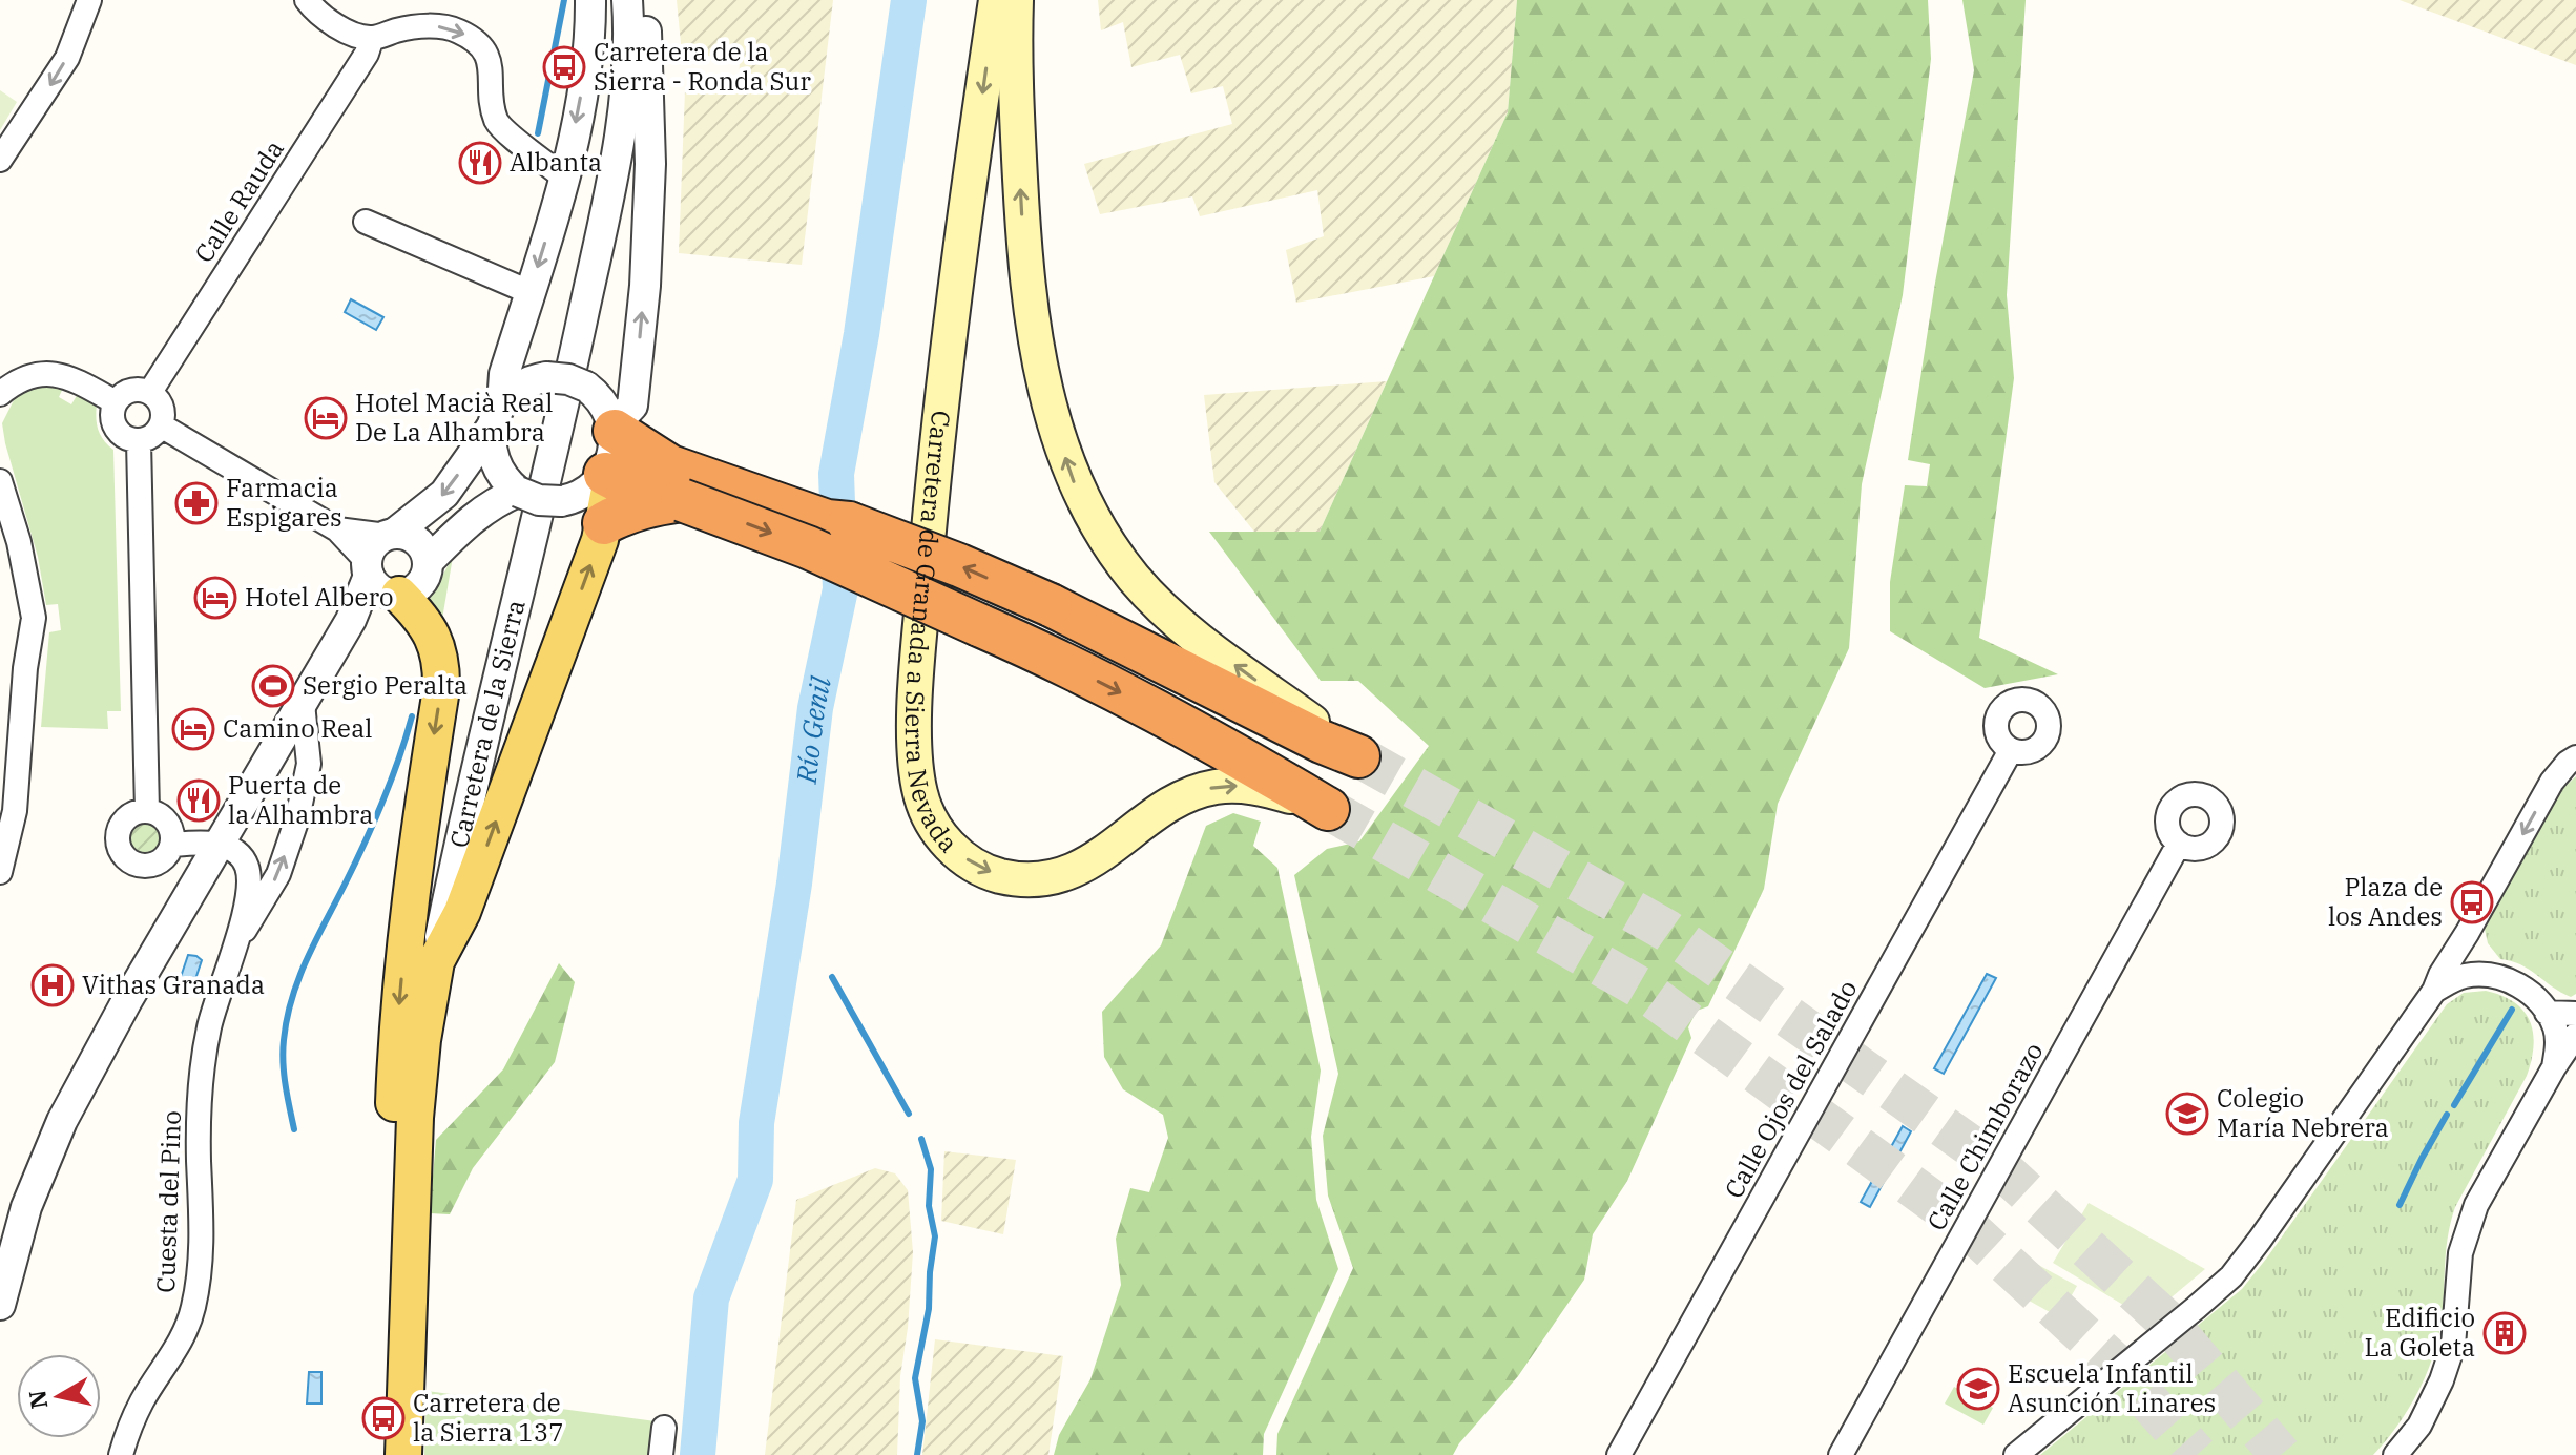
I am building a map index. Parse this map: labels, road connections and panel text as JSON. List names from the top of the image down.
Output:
{
  "streets": {
    "main road": ["Carretera de Granada a Sierra Nevada", "Carretera de la Sierra"],
    "street": [
      "Calle Rauda",
      "Calle Ojos del Salado",
      "Calle Chimborazo",
      "Cuesta del Pino"
    ]
  },
  "water": ["Río Genil"],
  "places": {
    "bus stop": ["Carretera de la Sierra - Ronda Sur", "Plaza de los Andes", "Carretera de la Sierra 137"],
    "restaurant": ["Albanta", "Puerta de la Alhambra"],
    "hotel": ["Hotel Macià Real De La Alhambra", "Hotel Albero", "Camino Real"],
    "pharmacy": ["Farmacia Espigares"],
    "sports": ["Sergio Peralta"],
    "hospital": ["Vithas Granada"],
    "school or university": ["Colegio María Nebrera", "Escuela Infantil Asunción Linares"],
    "building": ["Edificio La Goleta"]
  },
  "north": "left"
}
